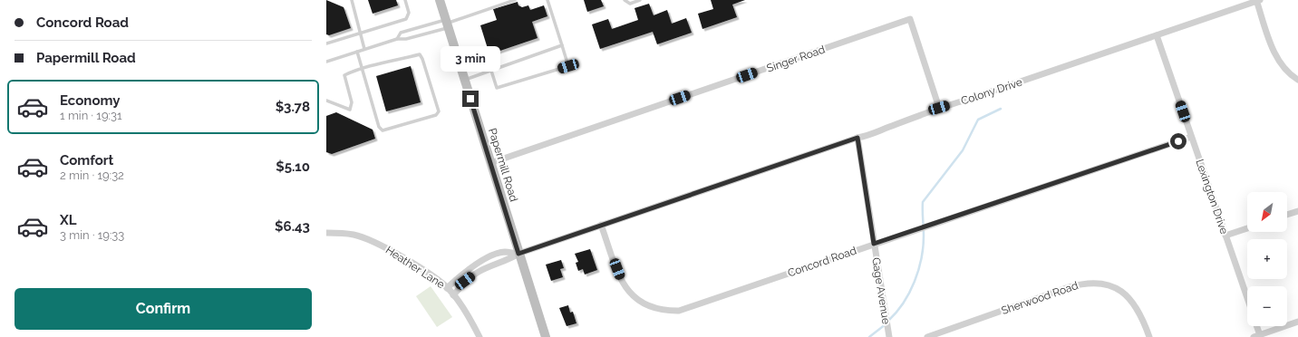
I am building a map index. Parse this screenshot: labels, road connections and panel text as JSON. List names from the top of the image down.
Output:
{
  "streets": {
    "main road": ["Papermill Road"],
    "street": [
      "Singer Road",
      "Colony Drive",
      "Lexington Drive",
      "Concord Road",
      "Heather Lane",
      "Gage Avenue",
      "Sherwood Road"
    ]
  },
  "crossings": [
    ["Singer Road", "Colony Drive"],
    ["Singer Road", "Papermill Road"],
    ["Colony Drive", "Papermill Road"],
    ["Colony Drive", "Lexington Drive"],
    ["Colony Drive", "Concord Road"],
    ["Colony Drive", "Heather Lane"],
    ["Colony Drive", "Gage Avenue"],
    ["Lexington Drive", "Concord Road"],
    ["Concord Road", "Gage Avenue"]
  ],
  "north": "bottom left",
  "page": {
    "banner": ["Concord Road", "Papermill Road"],
    "bubble": "3 min",
    "list": [
      {
        "name": "Economy",
        "note": "1 min · 19:31",
        "value": "$3.78"
      },
      {
        "name": "Comfort",
        "note": "2 min · 19:32",
        "value": "$5.10"
      },
      {
        "name": "XL",
        "note": "3 min · 19:33",
        "value": "$6.43"
      }
    ],
    "map_buttons": ["+", "−"],
    "buttons": "Confirm"
  }
}
